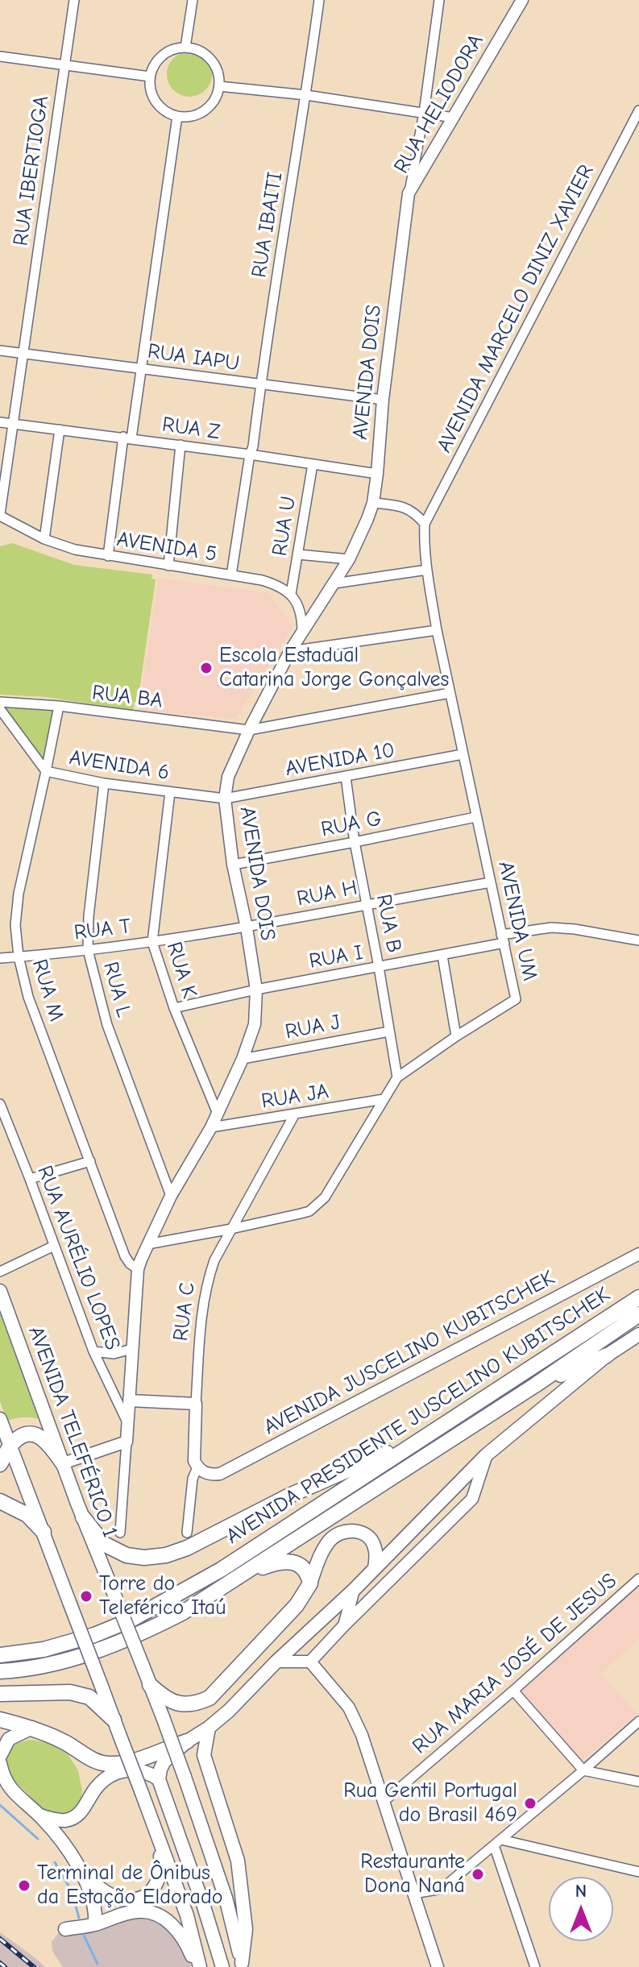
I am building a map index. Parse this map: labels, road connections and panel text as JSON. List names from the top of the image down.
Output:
{
  "streets": {
    "highway": ["AVENIDA PRESIDENTE JUSCELINO KUBITSCHEK"],
    "main road": ["AVENIDA TELEFÉRICO 1"],
    "street": [
      "RUA HELIODORA",
      "RUA IBERTIOGA",
      "RUA IBAITI",
      "AVENIDA MARCELO DINIZ XAVIER",
      "RUA IAPU",
      "AVENIDA DOIS",
      "RUA Z",
      "RUA U",
      "AVENIDA 5",
      "RUA BA",
      "AVENIDA 10",
      "AVENIDA 6",
      "RUA G",
      "RUA H",
      "AVENIDA UM",
      "RUA B",
      "RUA T",
      "RUA I",
      "RUA K",
      "RUA L",
      "RUA M",
      "RUA J",
      "RUA JA",
      "RUA AURÉLIO LOPES",
      "RUA C",
      "AVENIDA JUSCELINO KUBITSCHEK",
      "RUA MARIA JOSÉ DE JESUS"
    ]
  },
  "crossings": [
    ["RUA HELIODORA", "AVENIDA DOIS"],
    ["RUA IBERTIOGA", "RUA IAPU"],
    ["RUA IBERTIOGA", "RUA Z"],
    ["RUA IBERTIOGA", "AVENIDA 5"],
    ["RUA IBAITI", "RUA IAPU"],
    ["RUA IBAITI", "RUA Z"],
    ["RUA IBAITI", "AVENIDA 5"],
    ["AVENIDA MARCELO DINIZ XAVIER", "AVENIDA UM"],
    ["RUA IAPU", "AVENIDA DOIS"],
    ["AVENIDA DOIS", "RUA Z"],
    ["AVENIDA DOIS", "RUA BA"],
    ["AVENIDA DOIS", "AVENIDA 10"],
    ["AVENIDA DOIS", "AVENIDA 6"],
    ["AVENIDA DOIS", "RUA G"],
    ["AVENIDA DOIS", "RUA H"],
    ["AVENIDA DOIS", "AVENIDA UM"],
    ["AVENIDA DOIS", "RUA T"],
    ["AVENIDA DOIS", "RUA I"],
    ["AVENIDA DOIS", "RUA K"],
    ["AVENIDA DOIS", "RUA L"],
    ["AVENIDA DOIS", "RUA M"],
    ["AVENIDA DOIS", "RUA J"],
    ["AVENIDA DOIS", "RUA JA"],
    ["AVENIDA DOIS", "RUA AURÉLIO LOPES"],
    ["RUA Z", "RUA U"],
    ["RUA U", "AVENIDA 5"],
    ["RUA BA", "AVENIDA UM"],
    ["RUA BA", "RUA M"],
    ["AVENIDA 10", "AVENIDA 6"],
    ["AVENIDA 10", "AVENIDA UM"],
    ["AVENIDA 10", "RUA B"],
    ["AVENIDA 6", "RUA K"],
    ["AVENIDA 6", "RUA L"],
    ["AVENIDA 6", "RUA M"],
    ["RUA G", "AVENIDA UM"],
    ["RUA G", "RUA B"],
    ["RUA H", "AVENIDA UM"],
    ["RUA H", "RUA B"],
    ["RUA H", "RUA T"],
    ["AVENIDA UM", "RUA B"],
    ["AVENIDA UM", "RUA I"],
    ["AVENIDA UM", "RUA JA"],
    ["AVENIDA UM", "RUA C"],
    ["RUA B", "RUA I"],
    ["RUA B", "RUA J"],
    ["RUA T", "RUA K"],
    ["RUA T", "RUA L"],
    ["RUA T", "RUA M"],
    ["RUA I", "RUA K"],
    ["RUA JA", "RUA C"],
    ["RUA C", "AVENIDA JUSCELINO KUBITSCHEK"]
  ],
  "places": [
    "Escola Estadual Catarina Jorge Gonçalves",
    "Torre do Teleférico Itaú",
    "Rua Gentil Portugal do Brasil 469",
    "Restaurante Dona Naná",
    "Terminal de Ônibus da Estação Eldorado"
  ],
  "north": "top"
}
